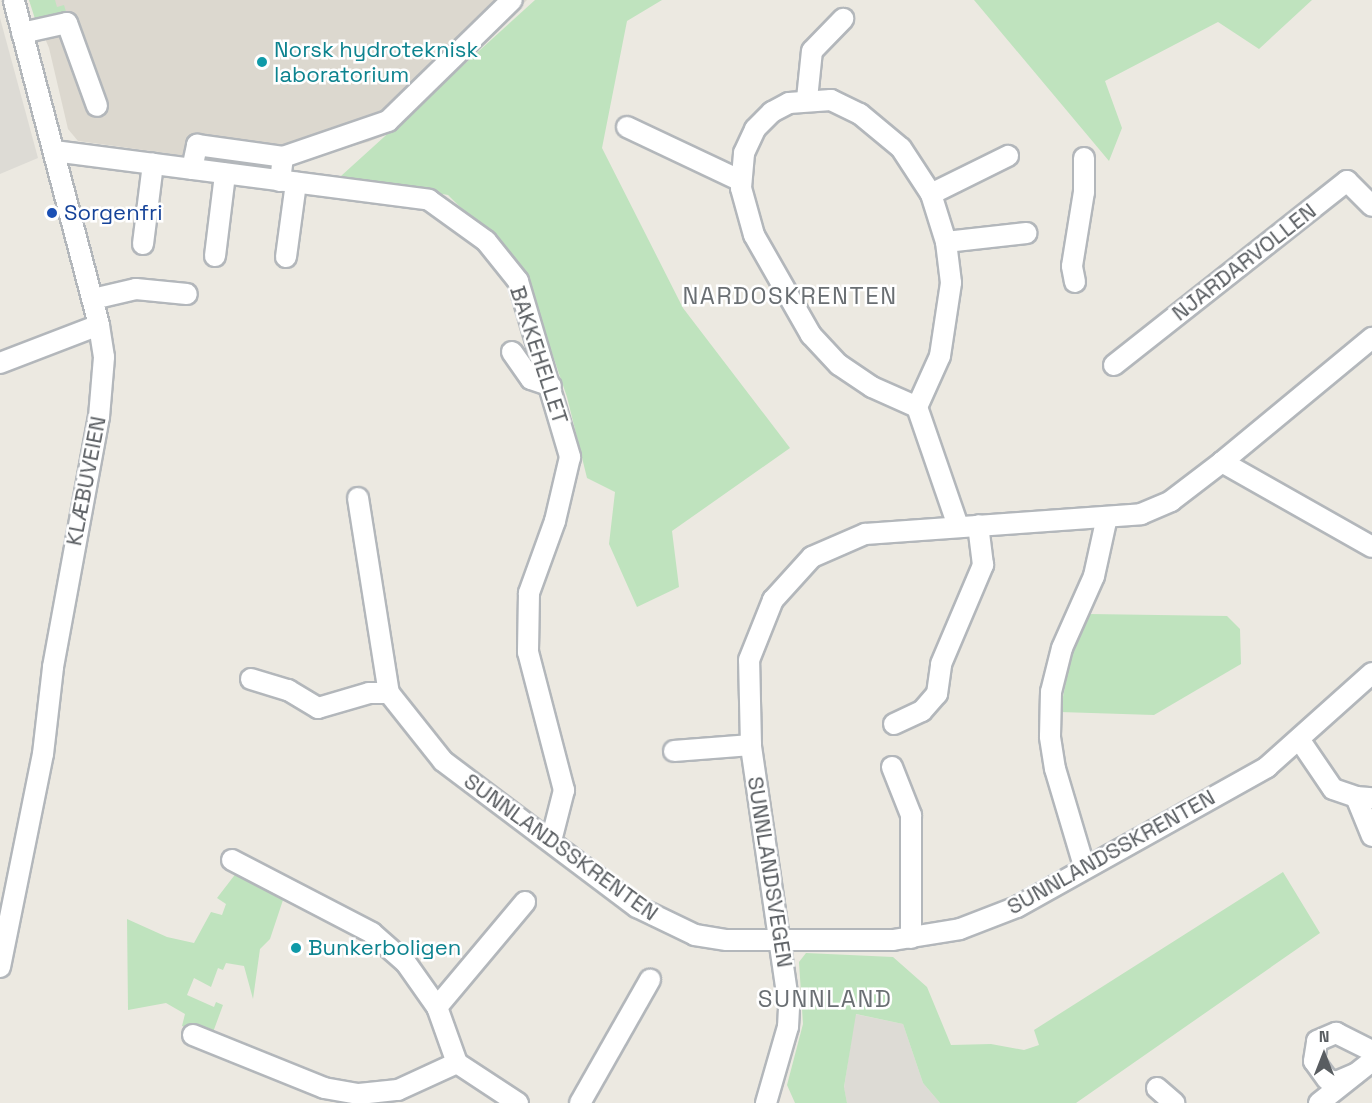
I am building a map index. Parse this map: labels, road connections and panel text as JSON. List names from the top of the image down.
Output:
{
  "streets": {
    "street": [
      "NJARDARVOLLEN",
      "BAKKEHELLET",
      "KLÆBUVEIEN",
      "SUNNLANDSSKRENTEN",
      "SUNNLANDSVEGEN"
    ]
  },
  "crossings": [
    ["BAKKEHELLET", "KLÆBUVEIEN"],
    ["BAKKEHELLET", "SUNNLANDSSKRENTEN"],
    ["SUNNLANDSSKRENTEN", "SUNNLANDSVEGEN"]
  ],
  "districts": ["NARDOSKRENTEN", "SUNNLAND"],
  "places": ["Norsk hydroteknisk laboratorium", "Sorgenfri", "Bunkerboligen"],
  "north": "top"
}
